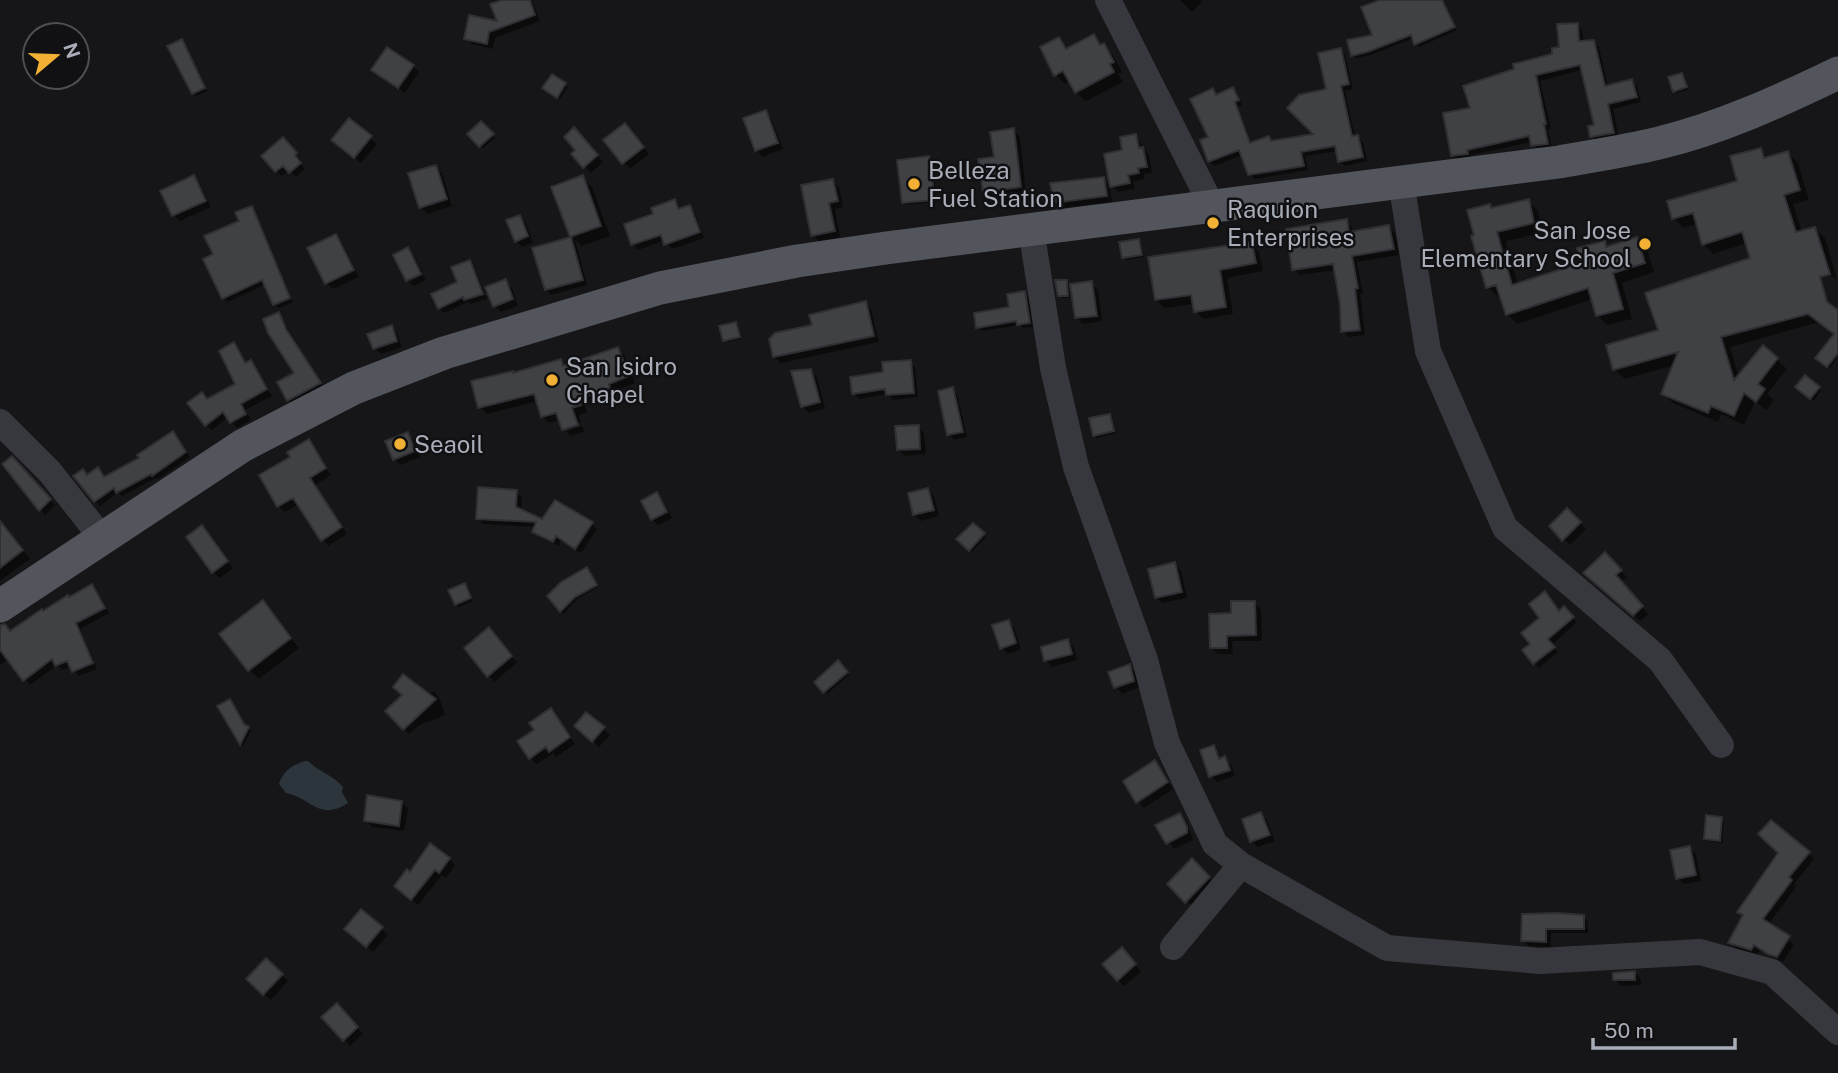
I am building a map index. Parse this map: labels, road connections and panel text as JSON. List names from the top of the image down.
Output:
{
  "places": [
    "Belleza Fuel Station",
    "Raquion Enterprises",
    "San Jose Elementary School",
    "San Isidro Chapel",
    "Seaoil"
  ],
  "scale_bar": "50 m",
  "north": "right"
}
